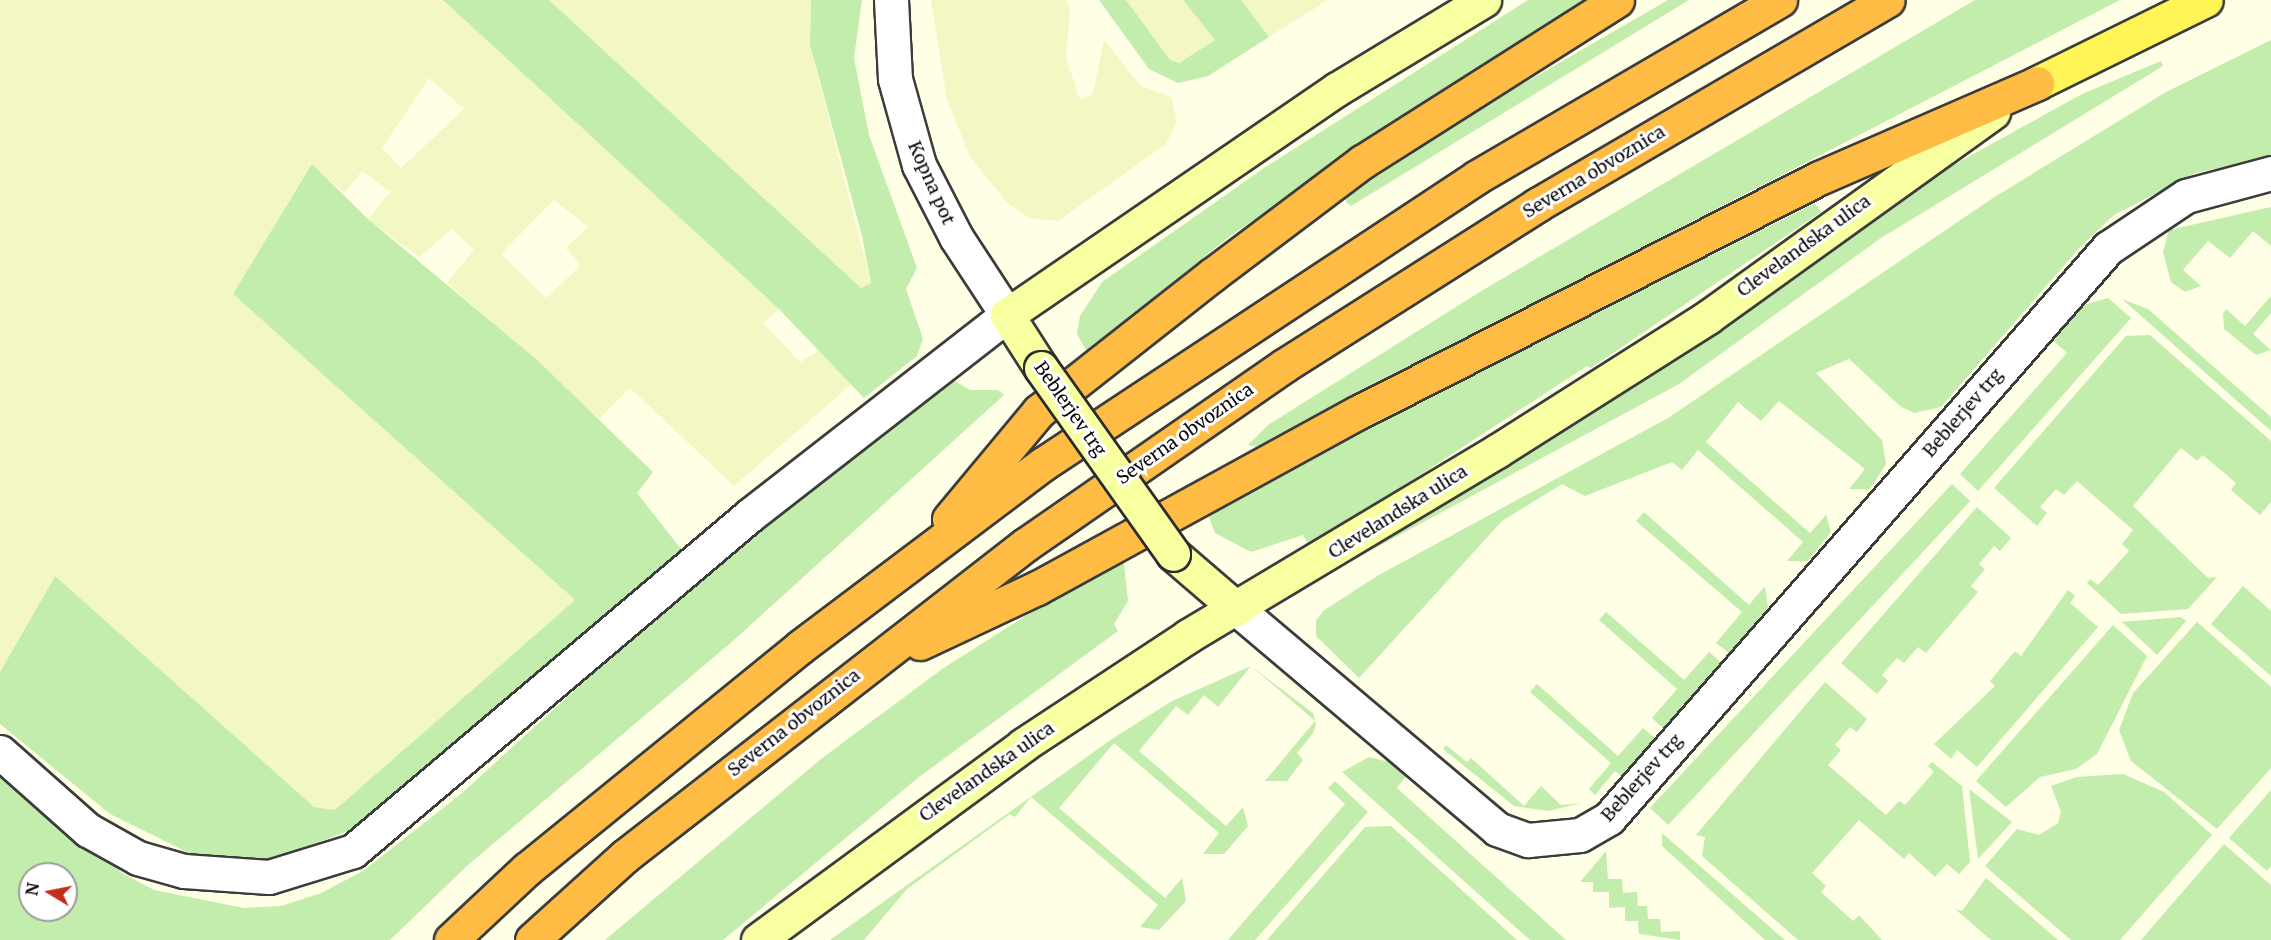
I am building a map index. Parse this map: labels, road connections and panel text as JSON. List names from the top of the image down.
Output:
{
  "streets": {
    "highway": ["Severna obvoznica"],
    "street": ["Kopna pot", "Clevelandska ulica", "Beblerjev trg"]
  },
  "crossings": [
    ["Kopna pot", "Beblerjev trg"],
    ["Clevelandska ulica", "Beblerjev trg"]
  ],
  "north": "left"
}
